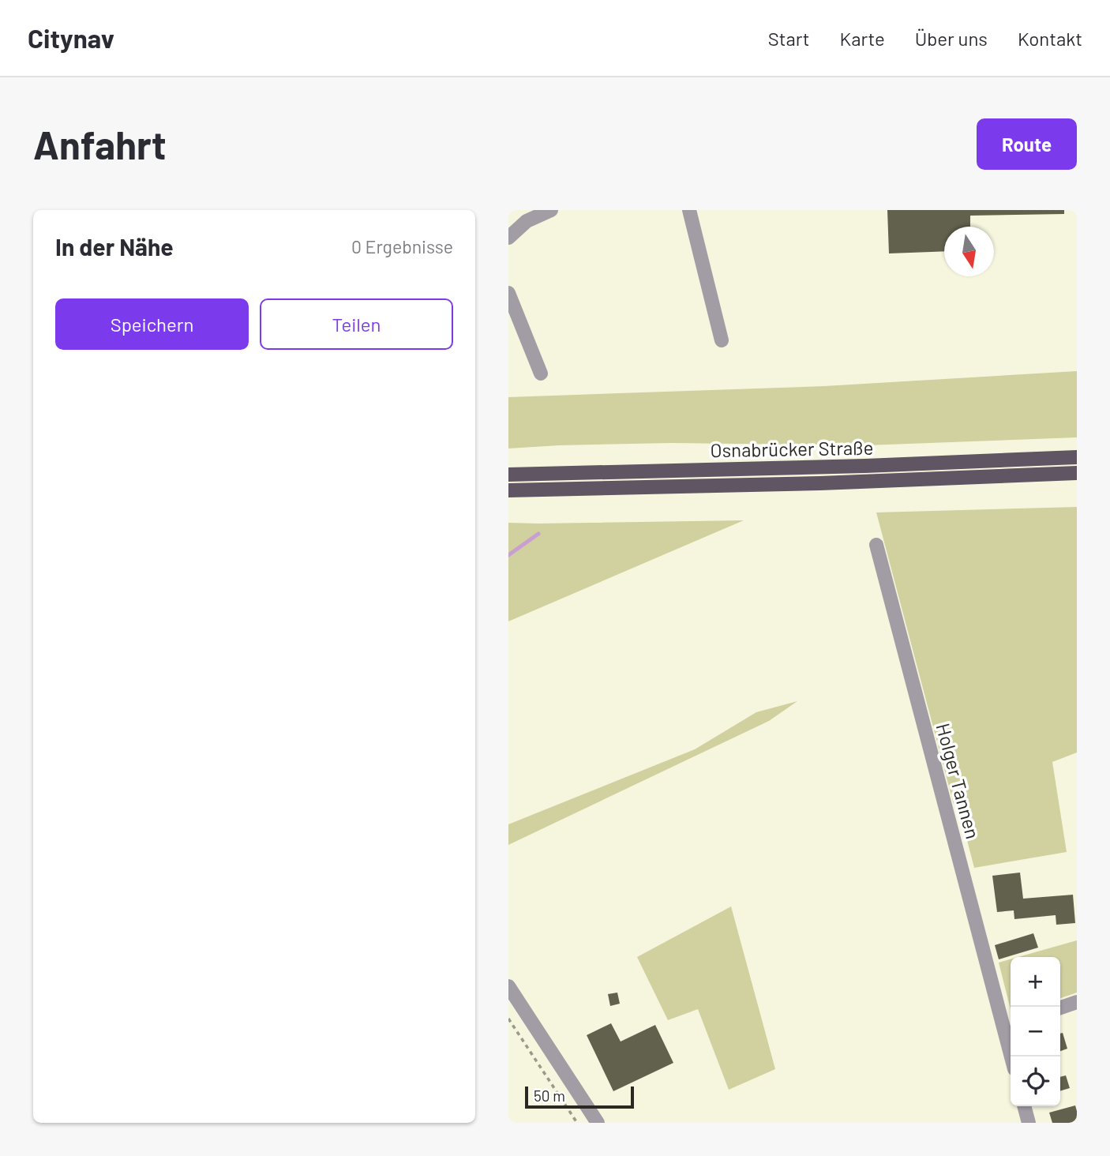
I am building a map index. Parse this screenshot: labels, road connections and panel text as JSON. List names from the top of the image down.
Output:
{
  "streets": {
    "main road": ["Osnabrücker Straße"],
    "street": ["Holger Tannen"]
  },
  "scale_bar": "50 m",
  "north": "bottom",
  "page": {
    "header": "Citynav",
    "nav": [
      "Start",
      "Karte",
      "Über uns",
      "Kontakt"
    ],
    "buttons": [
      "Route",
      ["Speichern", "Teilen"]
    ],
    "title": "Anfahrt",
    "heading": ["In der Nähe", "0 Ergebnisse"],
    "map_buttons": ["+", "−"],
    "scale": "50 m"
  }
}
